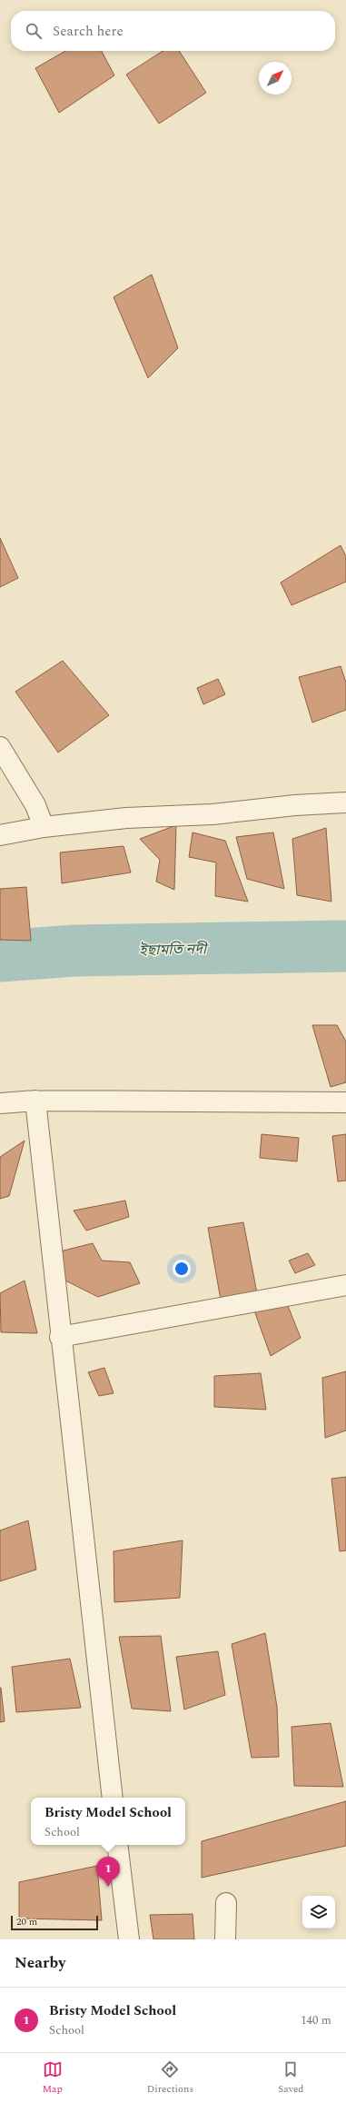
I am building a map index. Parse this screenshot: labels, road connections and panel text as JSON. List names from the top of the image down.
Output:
{
  "water": ["ইছামতি নদী"],
  "scale_bar": "20 m",
  "north": "top right",
  "page": {
    "search": "Search here",
    "popup": ["Bristy Model School", "School"],
    "pins": "1",
    "scale": "20 m",
    "heading": "Nearby",
    "list": [
      {
        "mark": "1",
        "name": "Bristy Model School",
        "note": "School",
        "value": "140 m"
      }
    ],
    "nav": ["Map", "Directions", "Saved"]
  }
}
